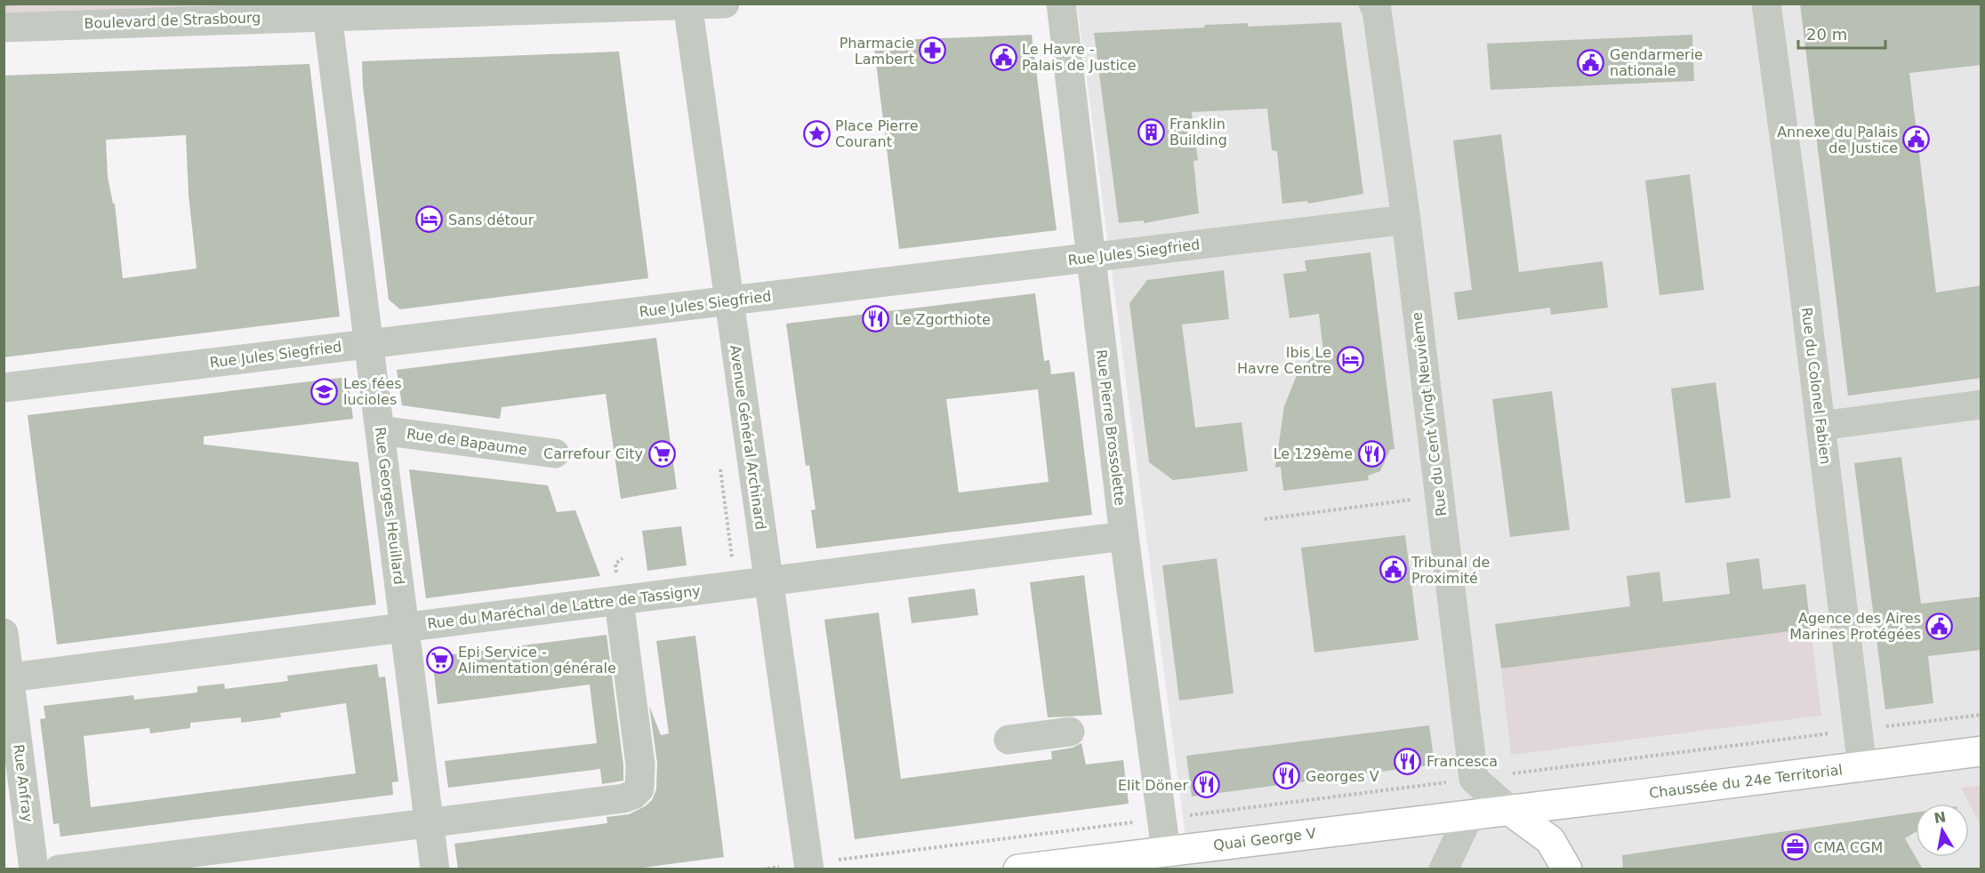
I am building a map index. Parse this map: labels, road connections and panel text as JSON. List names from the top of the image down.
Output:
{
  "streets": {
    "main road": ["Chaussée du 24e Territorial", "Quai George V"],
    "street": [
      "Boulevard de Strasbourg",
      "Rue Jules Siegfried",
      "Rue du Colonel Fabien",
      "Rue du Cent Vingt Neuvième",
      "Rue Pierre Brossolette",
      "Avenue Général Archinard",
      "Rue de Bapaume",
      "Rue Georges Heuillard",
      "Rue du Maréchal de Lattre de Tassigny",
      "Rue Anfray"
    ]
  },
  "crossings": [
    ["Boulevard de Strasbourg", "Avenue Général Archinard"],
    ["Boulevard de Strasbourg", "Rue Georges Heuillard"],
    ["Rue Jules Siegfried", "Rue du Cent Vingt Neuvième"],
    ["Rue Jules Siegfried", "Rue Pierre Brossolette"],
    ["Rue Jules Siegfried", "Avenue Général Archinard"],
    ["Rue Jules Siegfried", "Rue Georges Heuillard"],
    ["Rue du Colonel Fabien", "Chaussée du 24e Territorial"],
    ["Rue Pierre Brossolette", "Rue du Maréchal de Lattre de Tassigny"],
    ["Rue Pierre Brossolette", "Quai George V"],
    ["Avenue Général Archinard", "Rue du Maréchal de Lattre de Tassigny"],
    ["Rue de Bapaume", "Rue Georges Heuillard"],
    ["Rue Georges Heuillard", "Rue du Maréchal de Lattre de Tassigny"],
    ["Rue du Maréchal de Lattre de Tassigny", "Rue Anfray"],
    ["Chaussée du 24e Territorial", "Quai George V"]
  ],
  "places": {
    "pharmacy": ["Pharmacie Lambert"],
    "public building": [
      "Le Havre - Palais de Justice",
      "Gendarmerie nationale",
      "Annexe du Palais de Justice",
      "Tribunal de Proximité",
      "Agence des Aires Marines Protégées"
    ],
    "building": ["Franklin Building"],
    "place": ["Place Pierre Courant"],
    "hotel": ["Sans détour", "Ibis Le Havre Centre"],
    "restaurant": [
      "Le Zgorthiote",
      "Le 129ème",
      "Francesca",
      "Georges V",
      "Elit Döner"
    ],
    "school or university": ["Les fées lucioles"],
    "supermarket": ["Carrefour City", "Epi Service - Alimentation générale"],
    "office": ["CMA CGM"]
  },
  "scale_bar": "20 m",
  "north": "top"
}
